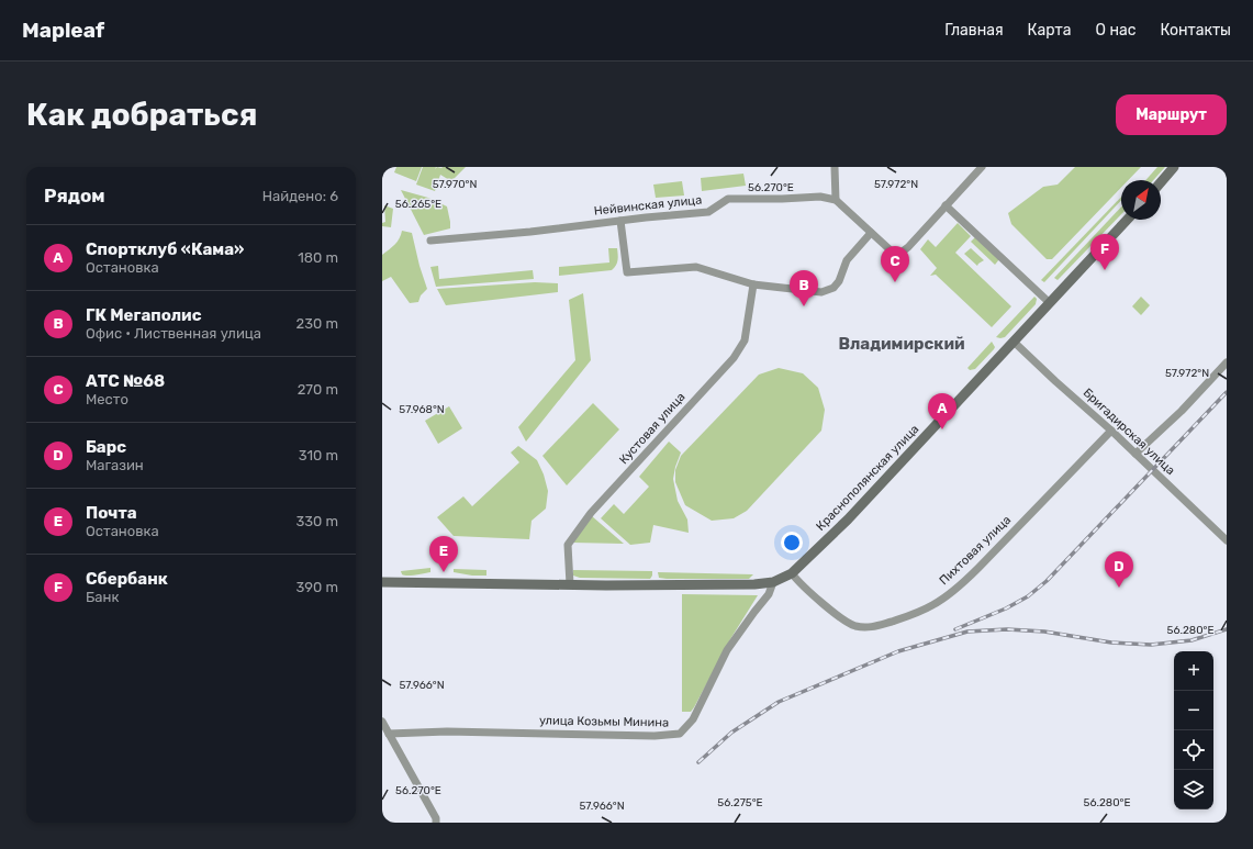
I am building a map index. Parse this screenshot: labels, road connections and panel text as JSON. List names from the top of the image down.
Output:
{
  "streets": {
    "main road": ["Краснополянская улица"],
    "street": [
      "Нейвинская улица",
      "Кустовая улица",
      "Бригадирская улица",
      "Пихтовая улица",
      "улица Козьмы Минина"
    ]
  },
  "crossings": [
    ["Кустовая улица", "Краснополянская улица"],
    ["Бригадирская улица", "Краснополянская улица"],
    ["Бригадирская улица", "Пихтовая улица"],
    ["Краснополянская улица", "Пихтовая улица"],
    ["Краснополянская улица", "улица Козьмы Минина"]
  ],
  "districts": ["Владимирский"],
  "north": "top right",
  "page": {
    "header": "Mapleaf",
    "nav": [
      "Главная",
      "Карта",
      "О нас",
      "Контакты"
    ],
    "buttons": "Маршрут",
    "title": "Как добраться",
    "heading": ["Рядом", "Найдено: 6"],
    "list": [
      {
        "mark": "A",
        "name": "Спортклуб «Кама»",
        "note": "Остановка",
        "value": "180 m"
      },
      {
        "mark": "B",
        "name": "ГК Мегаполис",
        "note": "Офис · Лиственная улица",
        "value": "230 m"
      },
      {
        "mark": "C",
        "name": "АТС №68",
        "note": "Место",
        "value": "270 m"
      },
      {
        "mark": "D",
        "name": "Барс",
        "note": "Магазин",
        "value": "310 m"
      },
      {
        "mark": "E",
        "name": "Почта",
        "note": "Остановка",
        "value": "330 m"
      },
      {
        "mark": "F",
        "name": "Сбербанк",
        "note": "Банк",
        "value": "390 m"
      }
    ],
    "pins": [
      "F",
      "C",
      "B",
      "A",
      "E",
      "D"
    ],
    "map_buttons": ["+", "−"]
  },
  "coordinates": [
    "57.970°N",
    "57.972°N",
    "56.270°E",
    "56.265°E",
    "57.968°N",
    "56.280°E",
    "57.966°N",
    "56.275°E"
  ]
}
